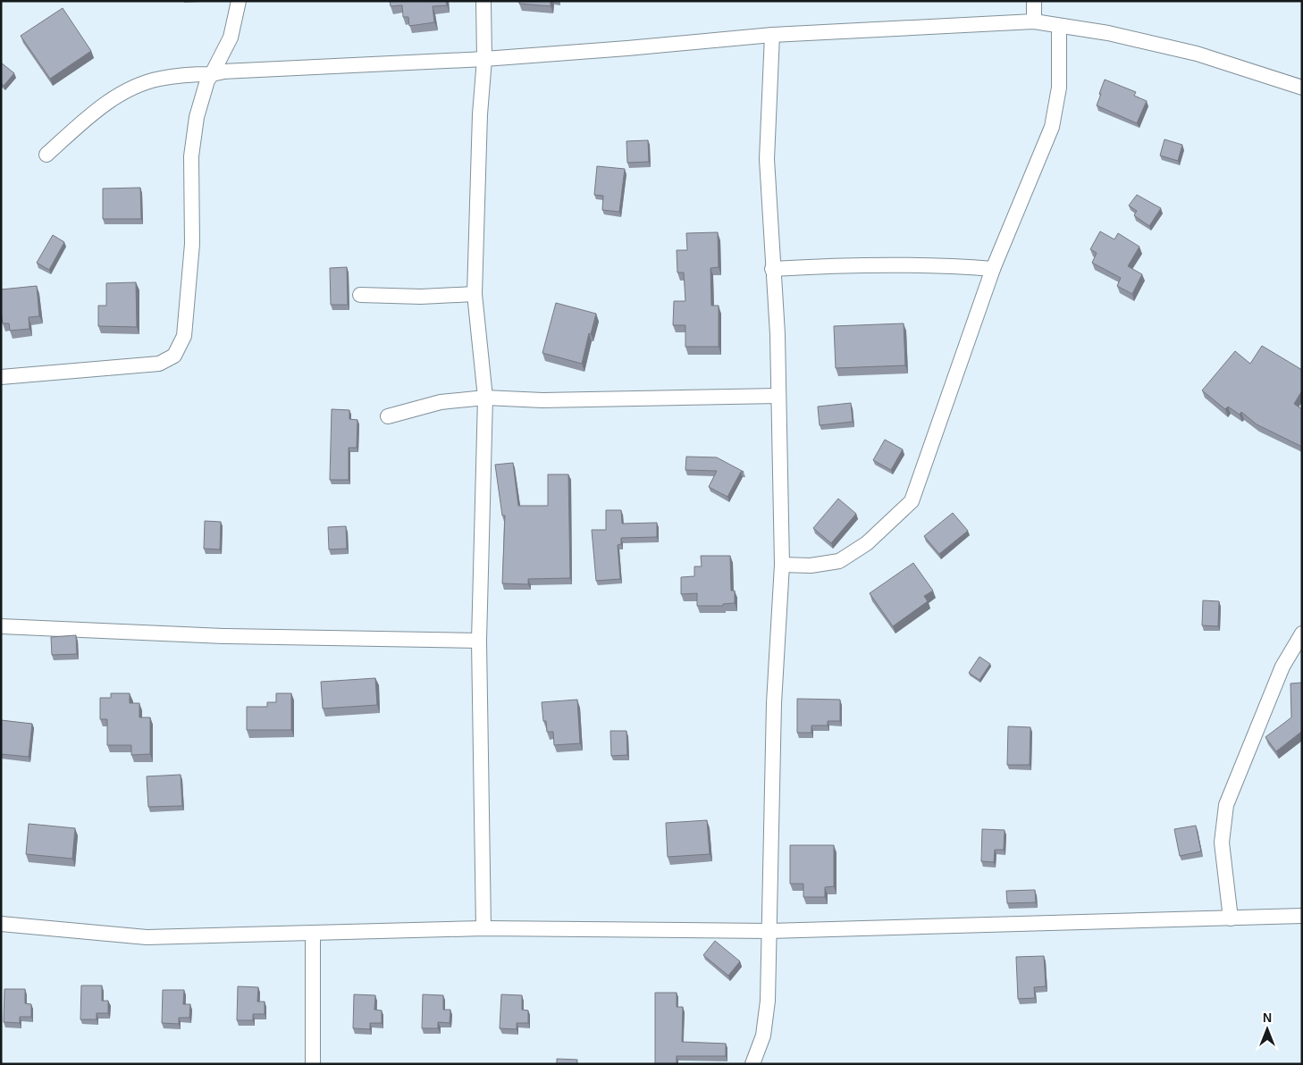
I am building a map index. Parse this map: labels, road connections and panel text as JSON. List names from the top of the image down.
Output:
{
  "north": "top"
}
